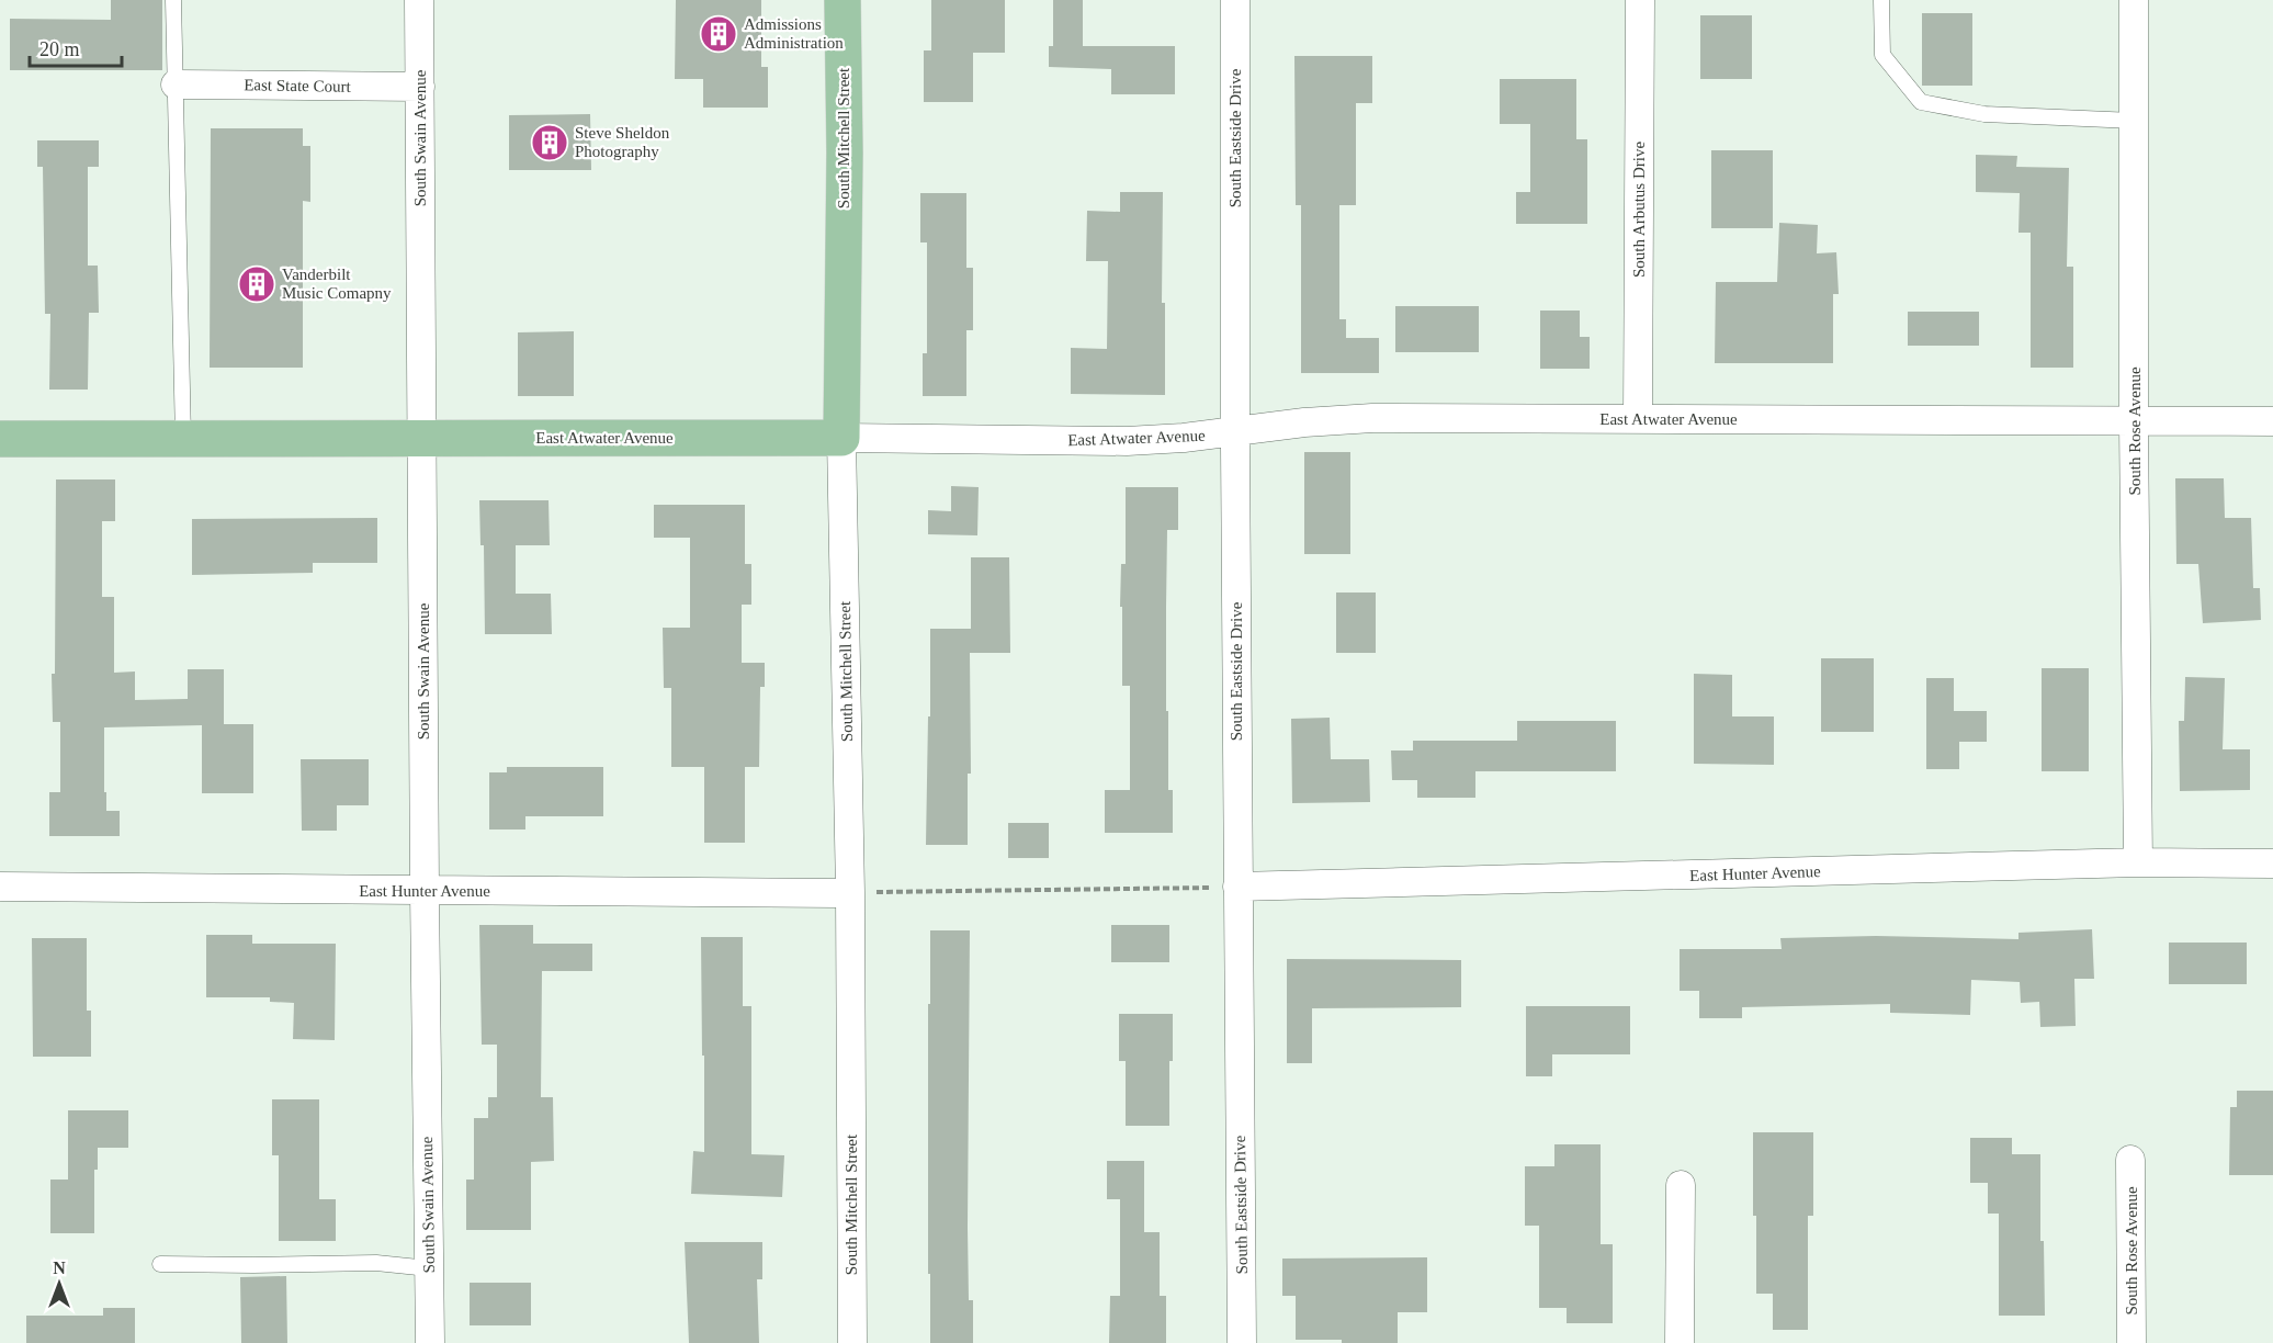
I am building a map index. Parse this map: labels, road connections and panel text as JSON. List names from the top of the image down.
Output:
{
  "streets": {
    "main road": ["South Mitchell Street", "East Atwater Avenue"],
    "street": [
      "East State Court",
      "South Swain Avenue",
      "South Eastside Drive",
      "South Arbutus Drive",
      "South Rose Avenue",
      "East Hunter Avenue"
    ]
  },
  "crossings": [
    ["East State Court", "South Swain Avenue"],
    ["South Swain Avenue", "East Atwater Avenue"],
    ["South Swain Avenue", "East Hunter Avenue"],
    ["South Mitchell Street", "East Atwater Avenue"],
    ["South Mitchell Street", "East Hunter Avenue"],
    ["South Eastside Drive", "East Atwater Avenue"],
    ["South Eastside Drive", "East Hunter Avenue"],
    ["South Arbutus Drive", "East Atwater Avenue"],
    ["East Atwater Avenue", "South Rose Avenue"],
    ["South Rose Avenue", "East Hunter Avenue"]
  ],
  "places": {
    "building": ["Admissions Administration", "Steve Sheldon Photography", "Vanderbilt Music Comapny"]
  },
  "scale_bar": "20 m",
  "north": "top"
}
